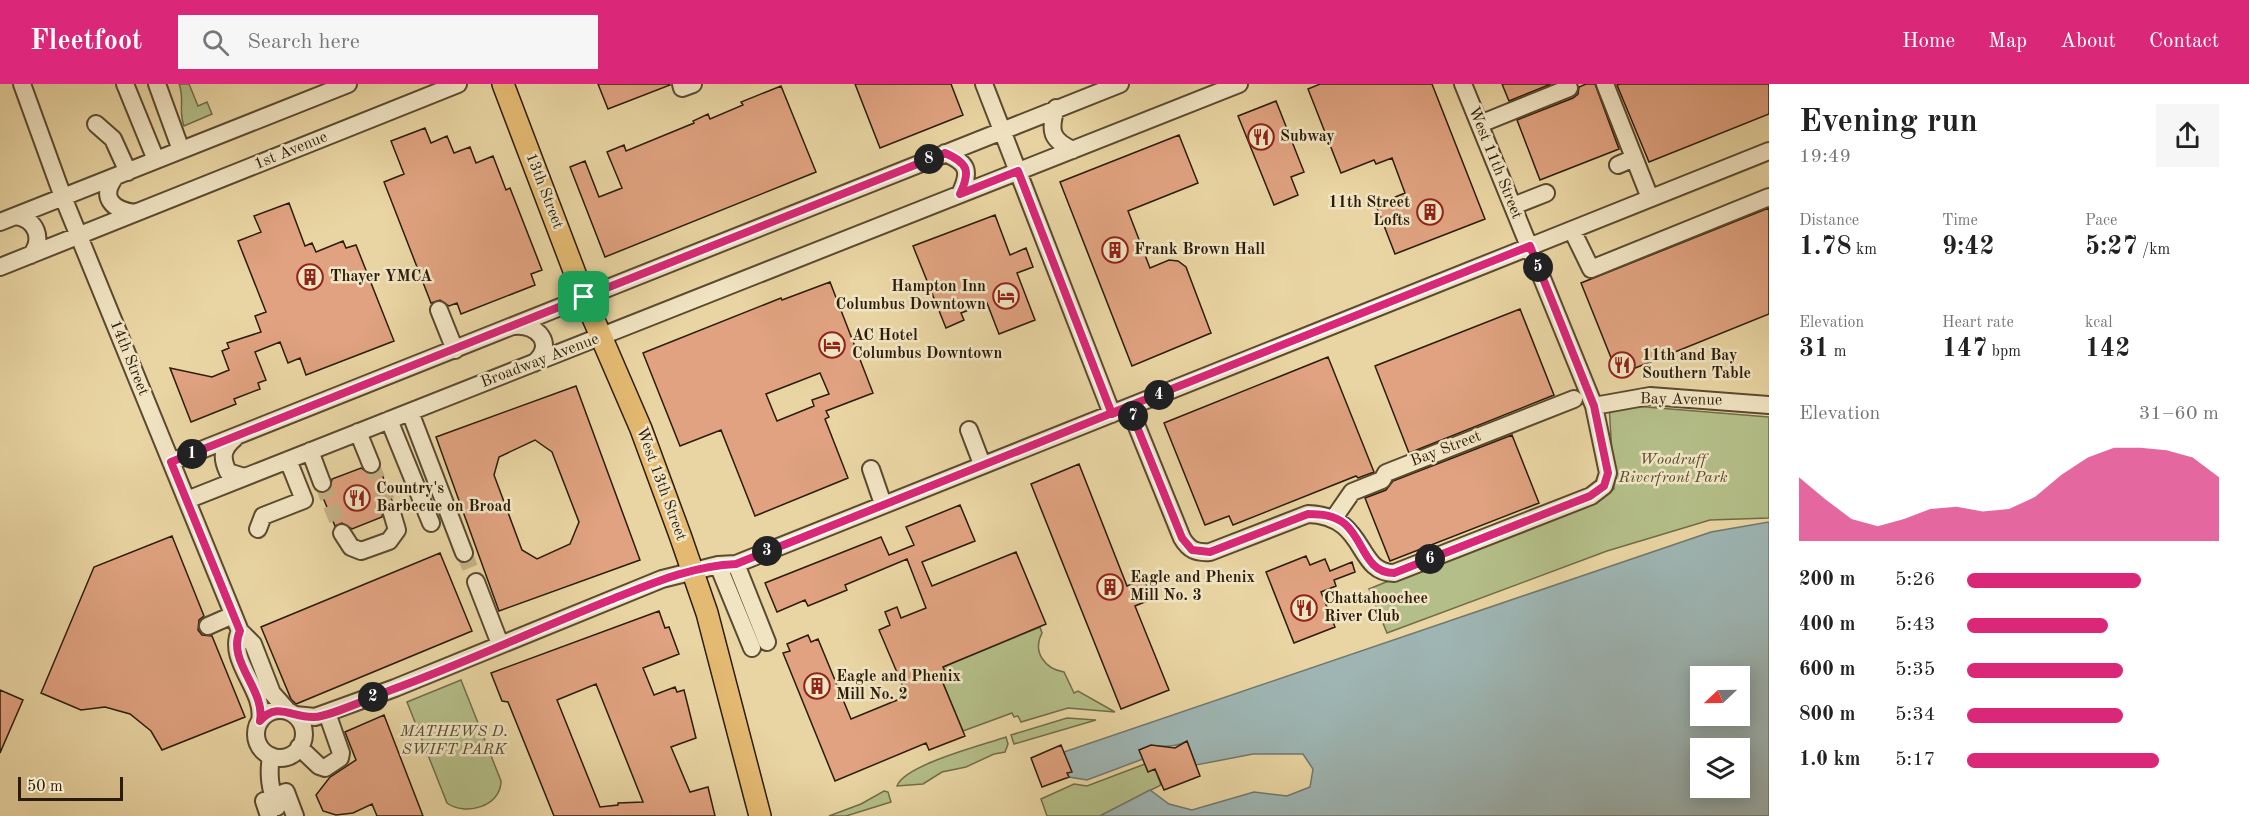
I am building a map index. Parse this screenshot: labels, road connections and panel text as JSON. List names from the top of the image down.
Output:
{
  "streets": {
    "main road": ["13th Street", "West 13th Street"],
    "street": [
      "1st Avenue",
      "West 11th Street",
      "14th Street",
      "Broadway Avenue",
      "Bay Avenue",
      "Bay Street"
    ]
  },
  "crossings": [
    ["1st Avenue", "14th Street"],
    ["West 11th Street", "Bay Avenue"],
    ["West 11th Street", "Bay Street"],
    ["13th Street", "West 13th Street"],
    ["14th Street", "Broadway Avenue"],
    ["Broadway Avenue", "West 13th Street"]
  ],
  "parks": ["Woodruff Riverfront Park", "MATHEWS D. SWIFT PARK"],
  "places": {
    "restaurant": [
      "Subway",
      "11th and Bay Southern Table",
      "Country's Barbecue on Broad",
      "Chattahoochee River Club"
    ],
    "building": [
      "11th Street Lofts",
      "Frank Brown Hall",
      "Thayer YMCA",
      "Eagle and Phenix Mill No. 3",
      "Eagle and Phenix Mill No. 2"
    ],
    "hotel": ["Hampton Inn Columbus Downtown", "AC Hotel Columbus Downtown"]
  },
  "scale_bar": "50 m",
  "north": "left",
  "page": {
    "header": "Fleetfoot",
    "search": "Search here",
    "nav": [
      "Home",
      "Map",
      "About",
      "Contact"
    ],
    "heading": ["Evening run", "19:49"],
    "pins": [
      "8",
      "5",
      "4",
      "7",
      "1",
      "3",
      "6",
      "2"
    ],
    "stats": [
      ["Distance", "1.78 km"],
      ["Time", "9:42"],
      ["Pace", "5:27 /km"],
      ["Elevation", "31 m"],
      ["Heart rate", "147 bpm"],
      ["kcal", "142"]
    ],
    "chart": ["Elevation", "31–60 m"],
    "list": [
      {
        "name": "200 m",
        "note": "5:26"
      },
      {
        "name": "400 m",
        "note": "5:43"
      },
      {
        "name": "600 m",
        "note": "5:35"
      },
      {
        "name": "800 m",
        "note": "5:34"
      },
      {
        "name": "1.0 km",
        "note": "5:17"
      }
    ],
    "scale": "50 m"
  }
}
